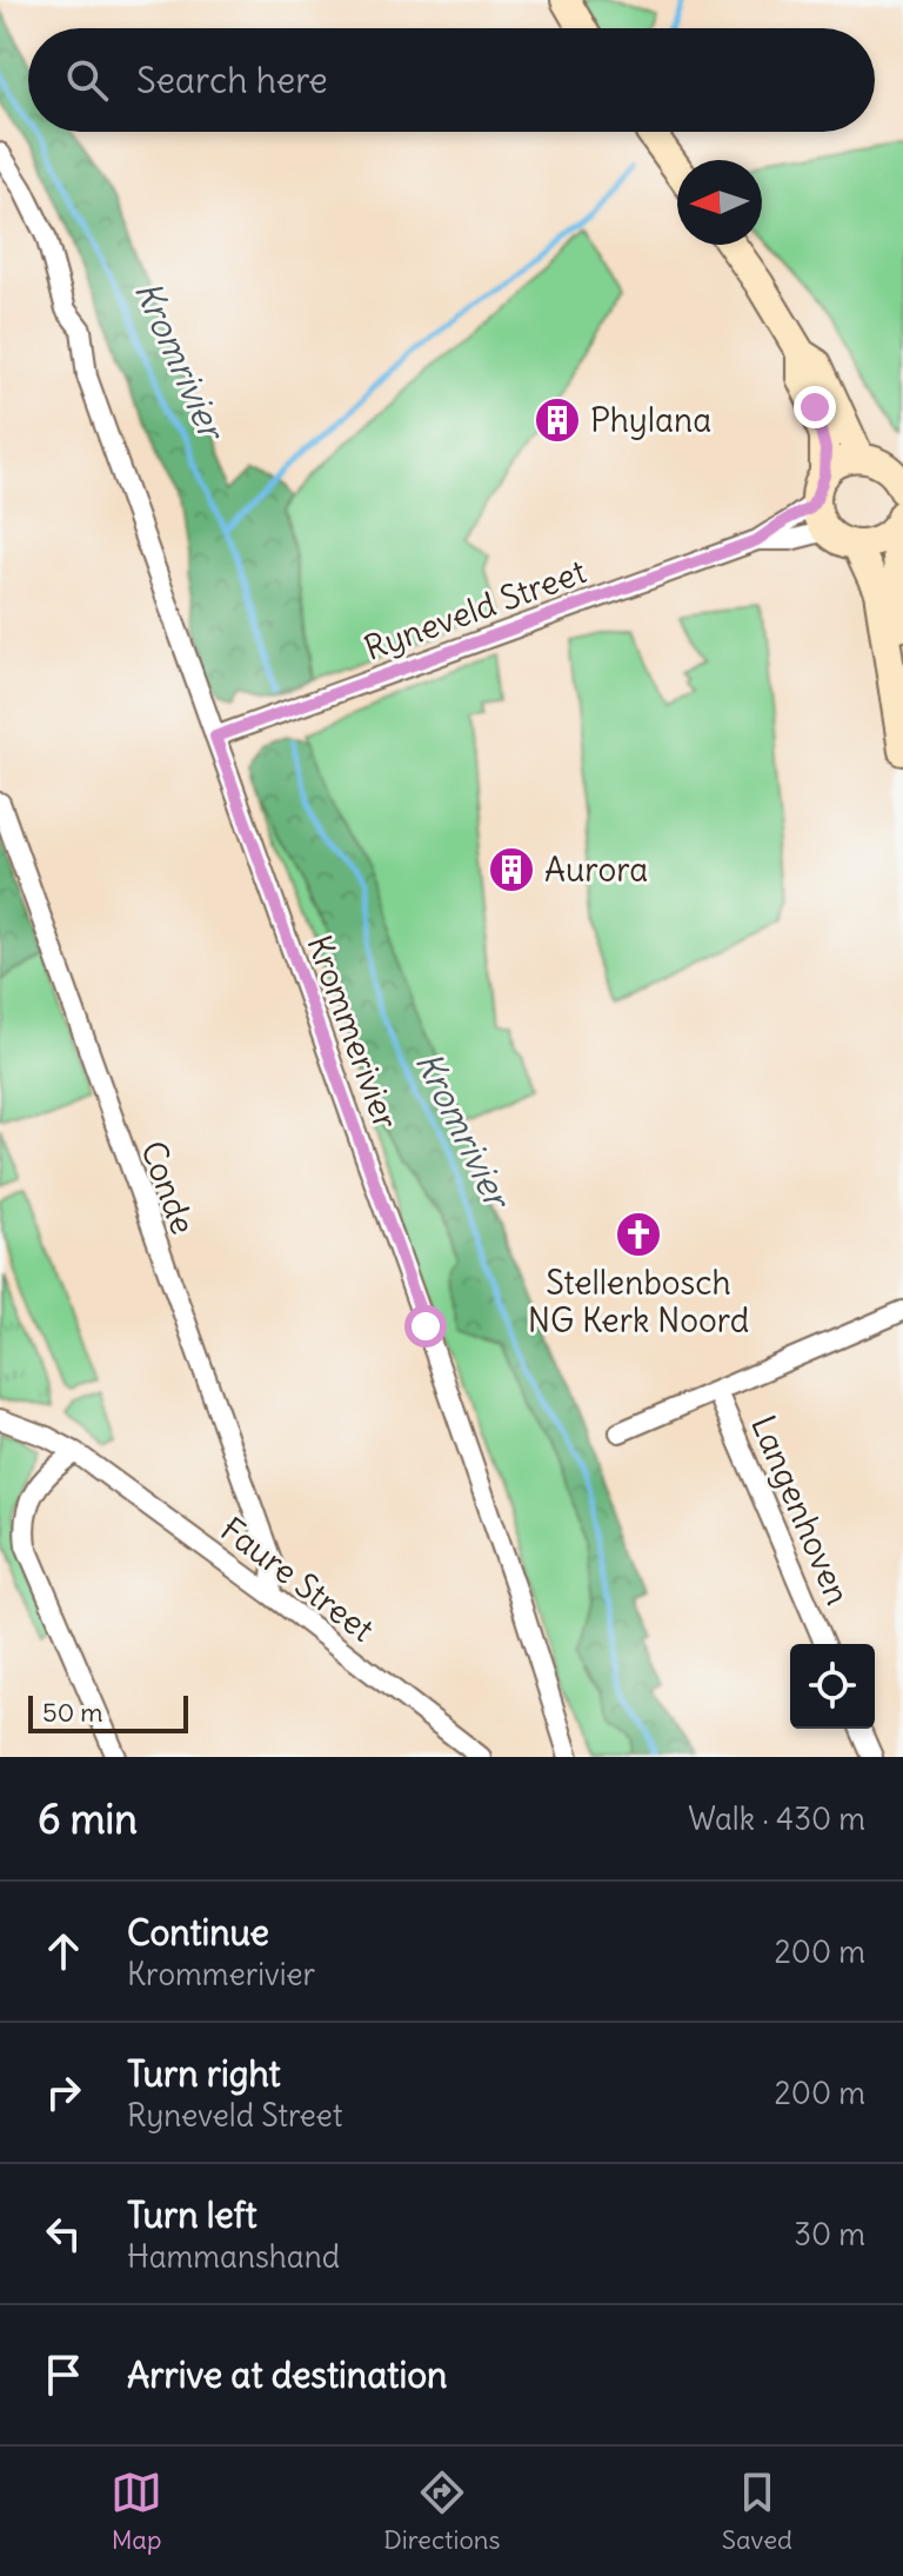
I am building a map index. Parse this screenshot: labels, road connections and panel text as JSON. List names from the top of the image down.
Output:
{
  "streets": {
    "street": [
      "Ryneveld Street",
      "Krommerivier",
      "Conde",
      "Langenhoven",
      "Faure Street"
    ]
  },
  "crossings": [
    ["Ryneveld Street", "Krommerivier"],
    ["Conde", "Faure Street"]
  ],
  "water": ["Kromrivier"],
  "places": {
    "building": ["Phylana", "Aurora"],
    "church": ["Stellenbosch NG Kerk Noord"]
  },
  "scale_bar": "50 m",
  "north": "left",
  "page": {
    "search": "Search here",
    "scale": "50 m",
    "heading": ["6 min", "Walk · 430 m"],
    "list": [
      ["Continue", "Krommerivier", "200 m"],
      ["Turn right", "Ryneveld Street", "200 m"],
      ["Turn left", "Hammanshand", "30 m"],
      "Arrive at destination"
    ],
    "nav": ["Map", "Directions", "Saved"]
  }
}
